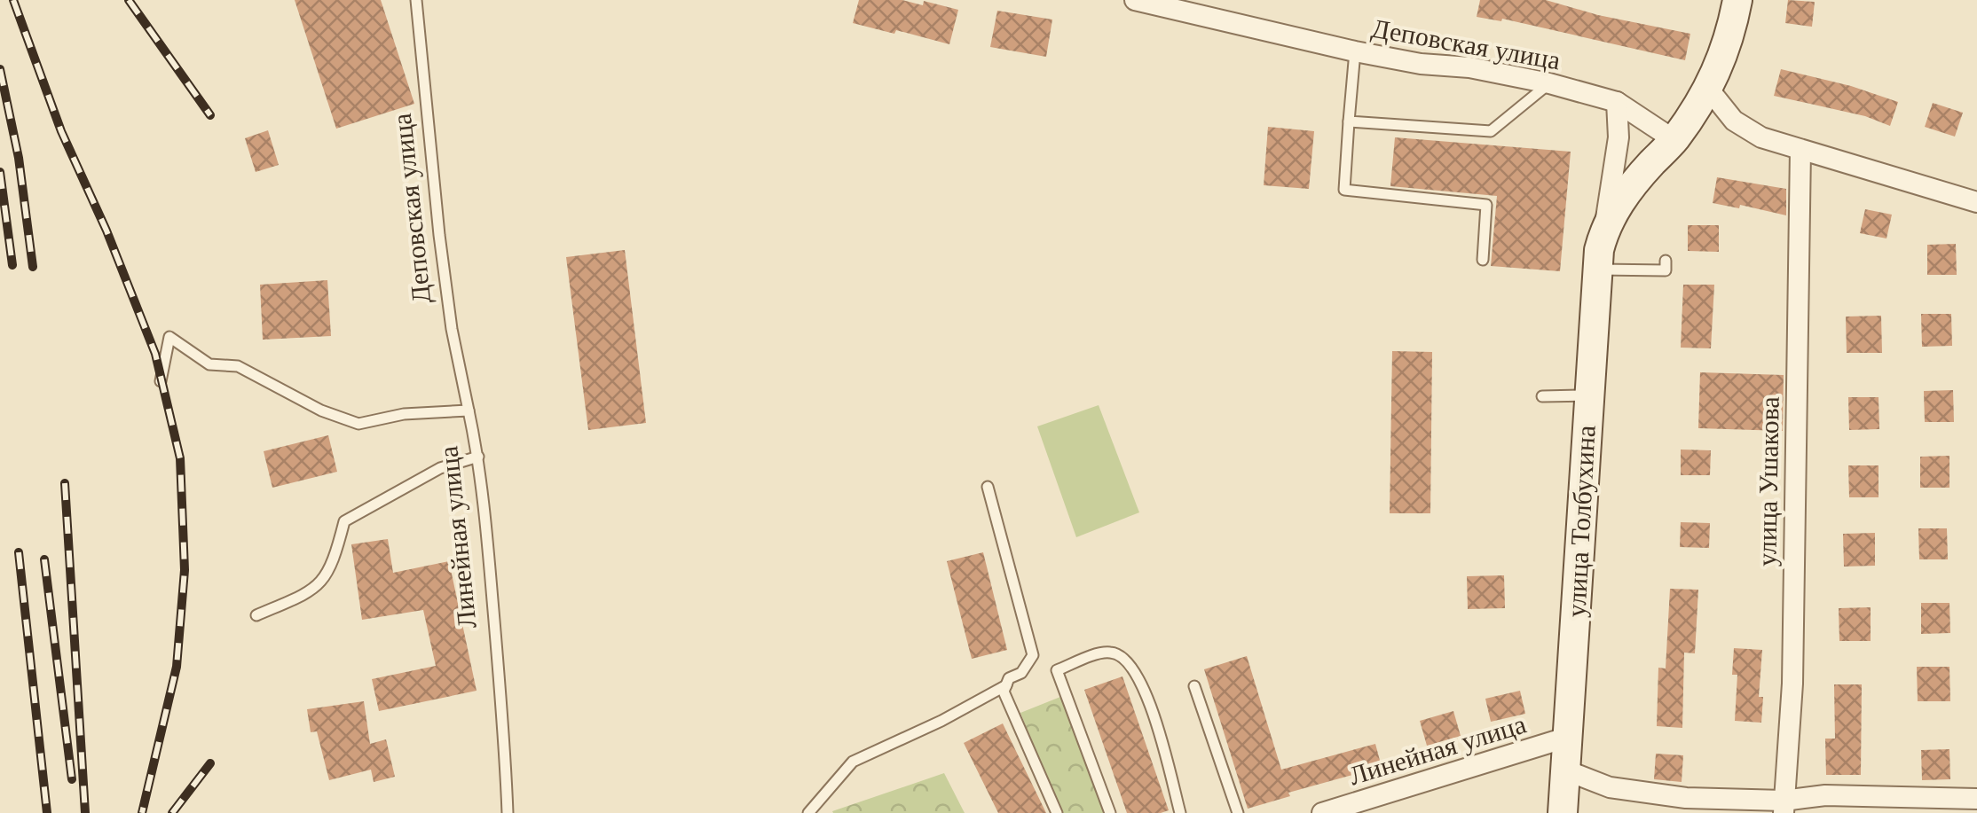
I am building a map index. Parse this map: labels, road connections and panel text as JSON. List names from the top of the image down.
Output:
{
  "streets": {
    "street": [
      "Деповская улица",
      "улица Ушакова",
      "улица Толбухина",
      "Линейная улица"
    ]
  },
  "crossings": [
    ["Деповская улица", "улица Толбухина"],
    ["Деповская улица", "Линейная улица"],
    ["улица Толбухина", "Линейная улица"]
  ]
}
